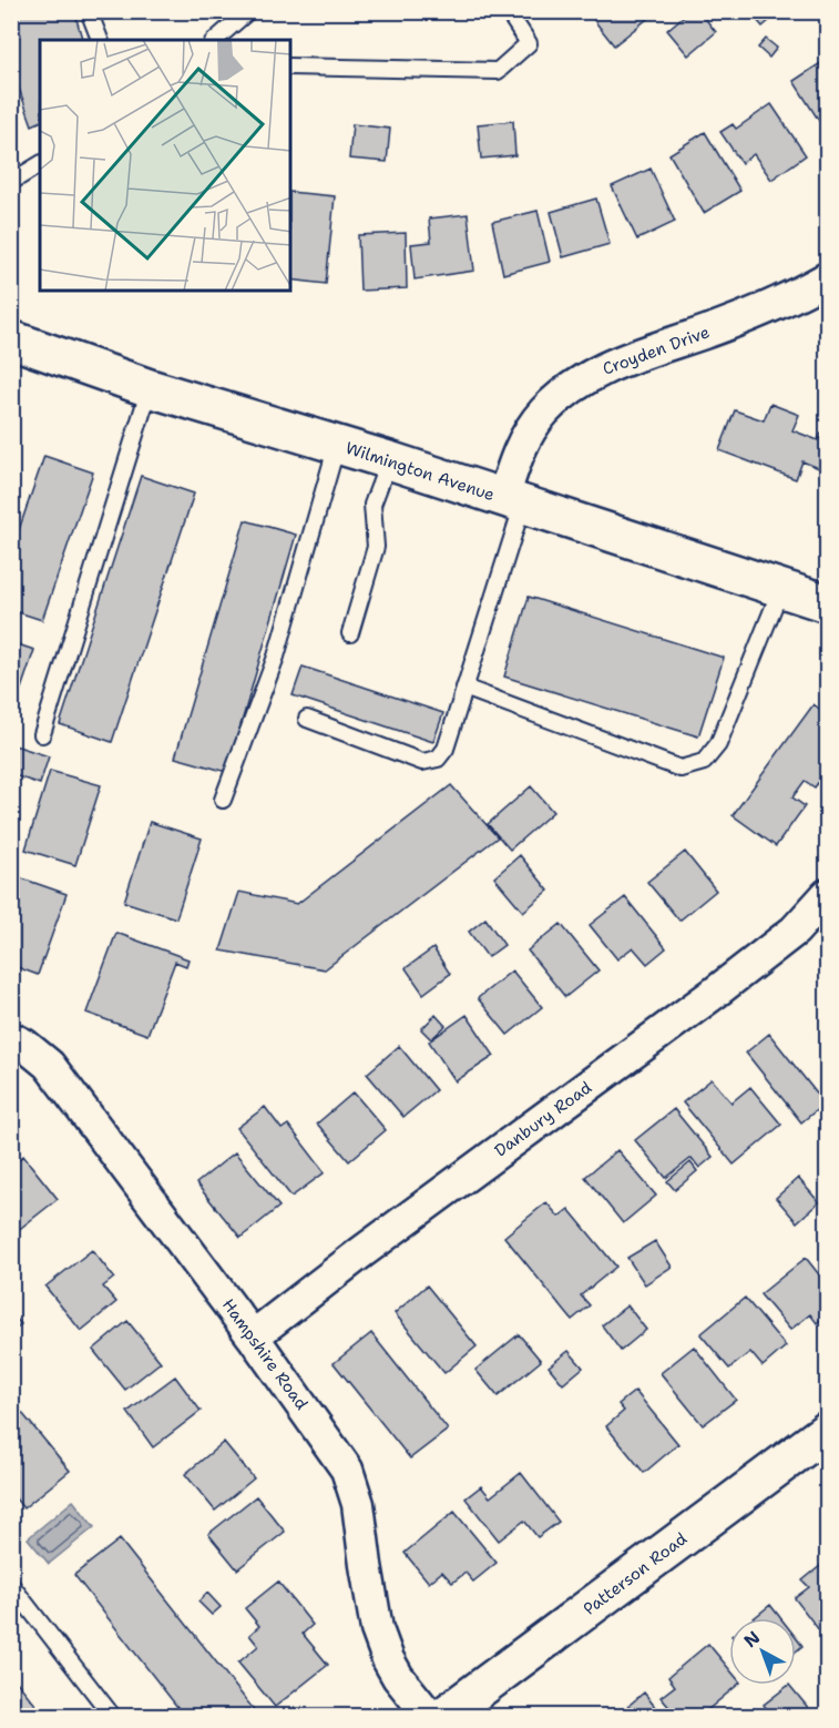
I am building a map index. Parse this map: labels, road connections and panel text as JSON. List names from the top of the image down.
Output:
{
  "streets": {
    "main road": ["Wilmington Avenue", "Patterson Road"],
    "street": ["Croyden Drive", "Danbury Road", "Hampshire Road"]
  },
  "crossings": [
    ["Croyden Drive", "Wilmington Avenue"],
    ["Danbury Road", "Hampshire Road"]
  ],
  "north": "top left"
}
